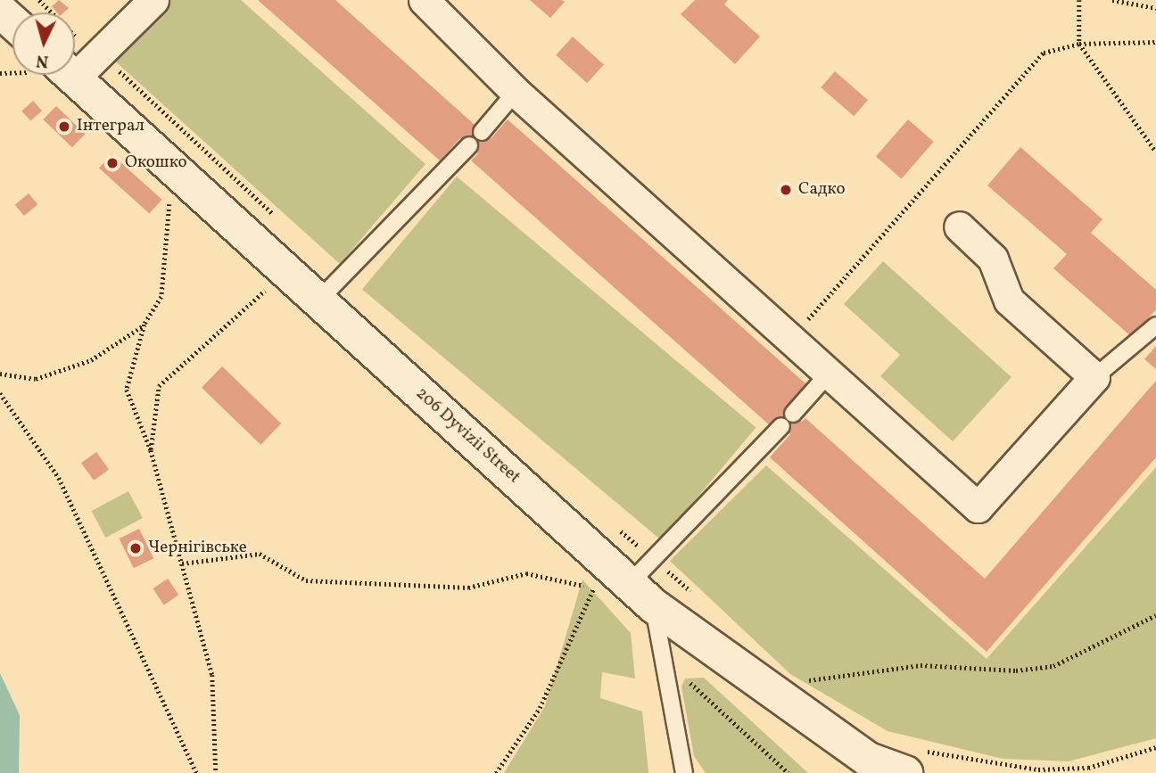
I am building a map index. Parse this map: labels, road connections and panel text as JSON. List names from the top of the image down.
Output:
{
  "streets": {
    "street": ["206 Dyvizii Street"]
  },
  "places": [
    "Інтеграл",
    "Окошко",
    "Садко",
    "Чернігівське"
  ],
  "north": "bottom"
}
